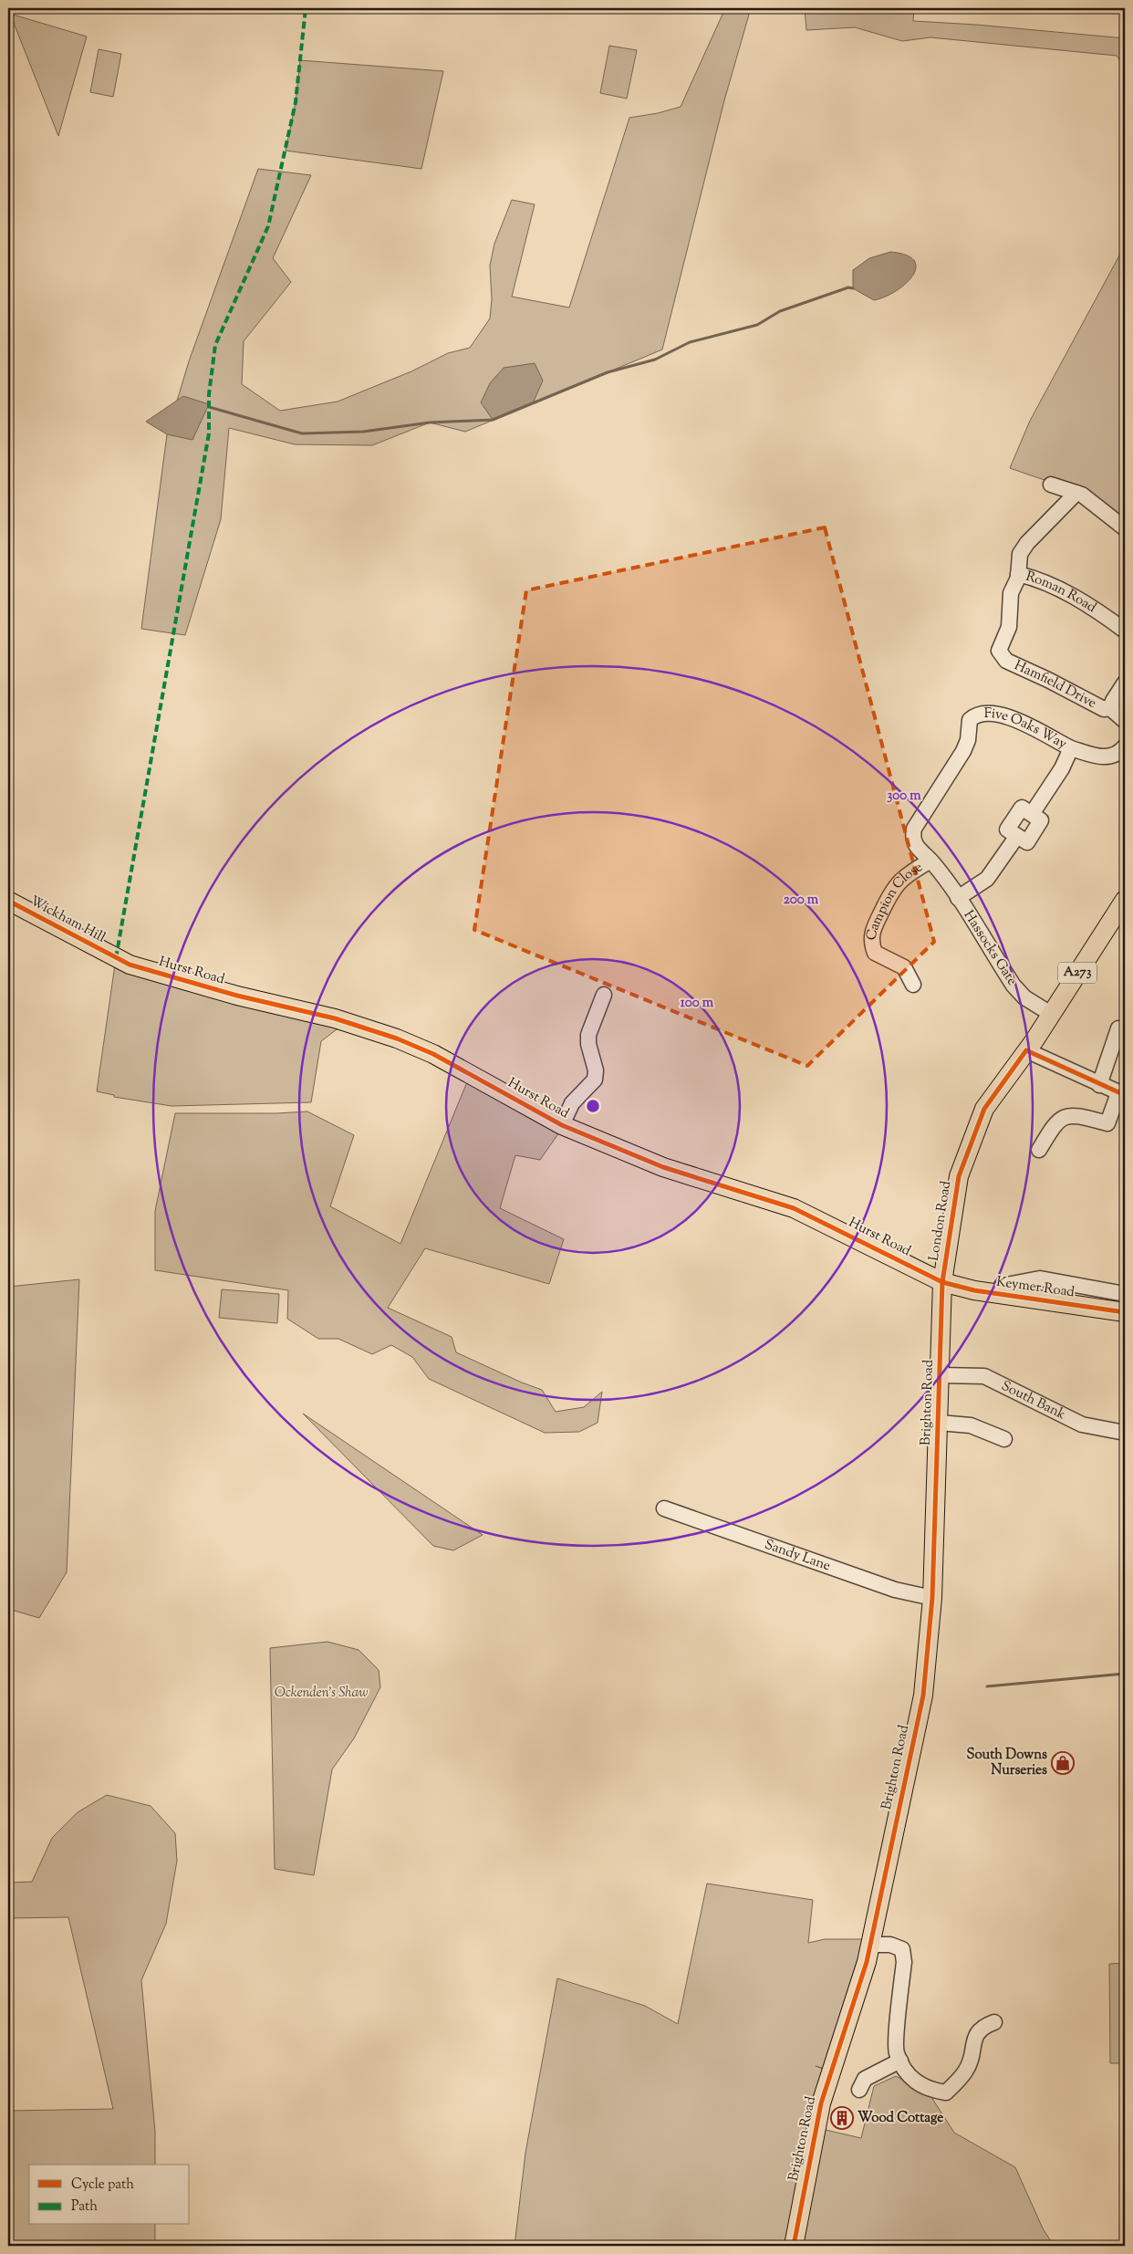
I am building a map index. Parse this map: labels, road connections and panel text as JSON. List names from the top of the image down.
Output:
{
  "streets": {
    "main road": [
      "Wickham Hill",
      "Hurst Road",
      "A273",
      "London Road",
      "Keymer Road",
      "Brighton Road"
    ],
    "street": [
      "Roman Road",
      "Hamfield Drive",
      "Five Oaks Way",
      "Campion Close",
      "Hassocks Gate",
      "South Bank",
      "Sandy Lane"
    ]
  },
  "crossings": [
    ["Roman Road", "Hamfield Drive"],
    ["Five Oaks Way", "Campion Close"],
    ["Five Oaks Way", "Hassocks Gate"],
    ["Wickham Hill", "Hurst Road"],
    ["Hassocks Gate", "London Road"],
    ["Hurst Road", "London Road"],
    ["Hurst Road", "Keymer Road"],
    ["Hurst Road", "Brighton Road"],
    ["London Road", "Keymer Road"],
    ["London Road", "Brighton Road"],
    ["Keymer Road", "Brighton Road"],
    ["South Bank", "Brighton Road"],
    ["Brighton Road", "Sandy Lane"]
  ],
  "parks": ["Ockenden's Shaw"],
  "places": {
    "shop": ["South Downs Nurseries"],
    "building": ["Wood Cottage"]
  },
  "legend": ["Cycle path", "Path"],
  "rings": ["300 m", "200 m", "100 m"]
}
